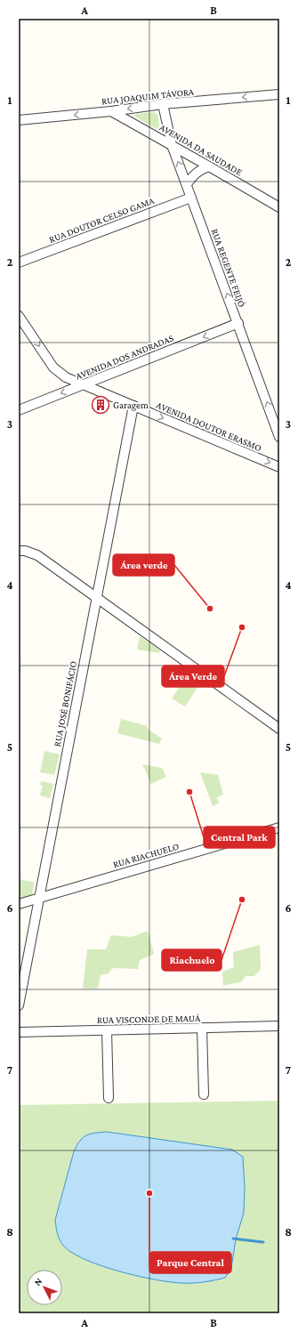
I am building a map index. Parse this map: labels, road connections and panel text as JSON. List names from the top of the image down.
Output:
{
  "streets": {
    "street": [
      "RUA JOAQUIM TÁVORA",
      "AVENIDA DA SAUDADE",
      "RUA DOUTOR CELSO GAMA",
      "RUA REGENTE FEIJÓ",
      "AVENIDA DOS ANDRADAS",
      "AVENIDA DOUTOR ERASMO",
      "RUA JOSÉ BONIFÁCIO",
      "RUA RIACHUELO",
      "RUA VISCONDE DE MAUÁ"
    ]
  },
  "crossings": [
    ["RUA JOAQUIM TÁVORA", "AVENIDA DA SAUDADE"],
    ["RUA JOAQUIM TÁVORA", "RUA REGENTE FEIJÓ"],
    ["AVENIDA DA SAUDADE", "RUA REGENTE FEIJÓ"],
    ["RUA DOUTOR CELSO GAMA", "RUA REGENTE FEIJÓ"],
    ["RUA REGENTE FEIJÓ", "AVENIDA DOS ANDRADAS"],
    ["AVENIDA DOS ANDRADAS", "AVENIDA DOUTOR ERASMO"],
    ["AVENIDA DOUTOR ERASMO", "RUA JOSÉ BONIFÁCIO"],
    ["RUA JOSÉ BONIFÁCIO", "RUA RIACHUELO"]
  ],
  "one_way": [
    "RUA JOAQUIM TÁVORA",
    "RUA REGENTE FEIJÓ",
    "AVENIDA DOS ANDRADAS",
    "AVENIDA DOUTOR ERASMO"
  ],
  "places": {
    "building": ["Garagem"],
    "other": [
      "Área verde",
      "Área Verde",
      "Central Park",
      "Riachuelo",
      "Parque Central"
    ]
  },
  "north": "top left",
  "grid": {
    "columns": ["A", "B"],
    "rows": [
      "1",
      "2",
      "3",
      "4",
      "5",
      "6",
      "7",
      "8"
    ]
  }
}
